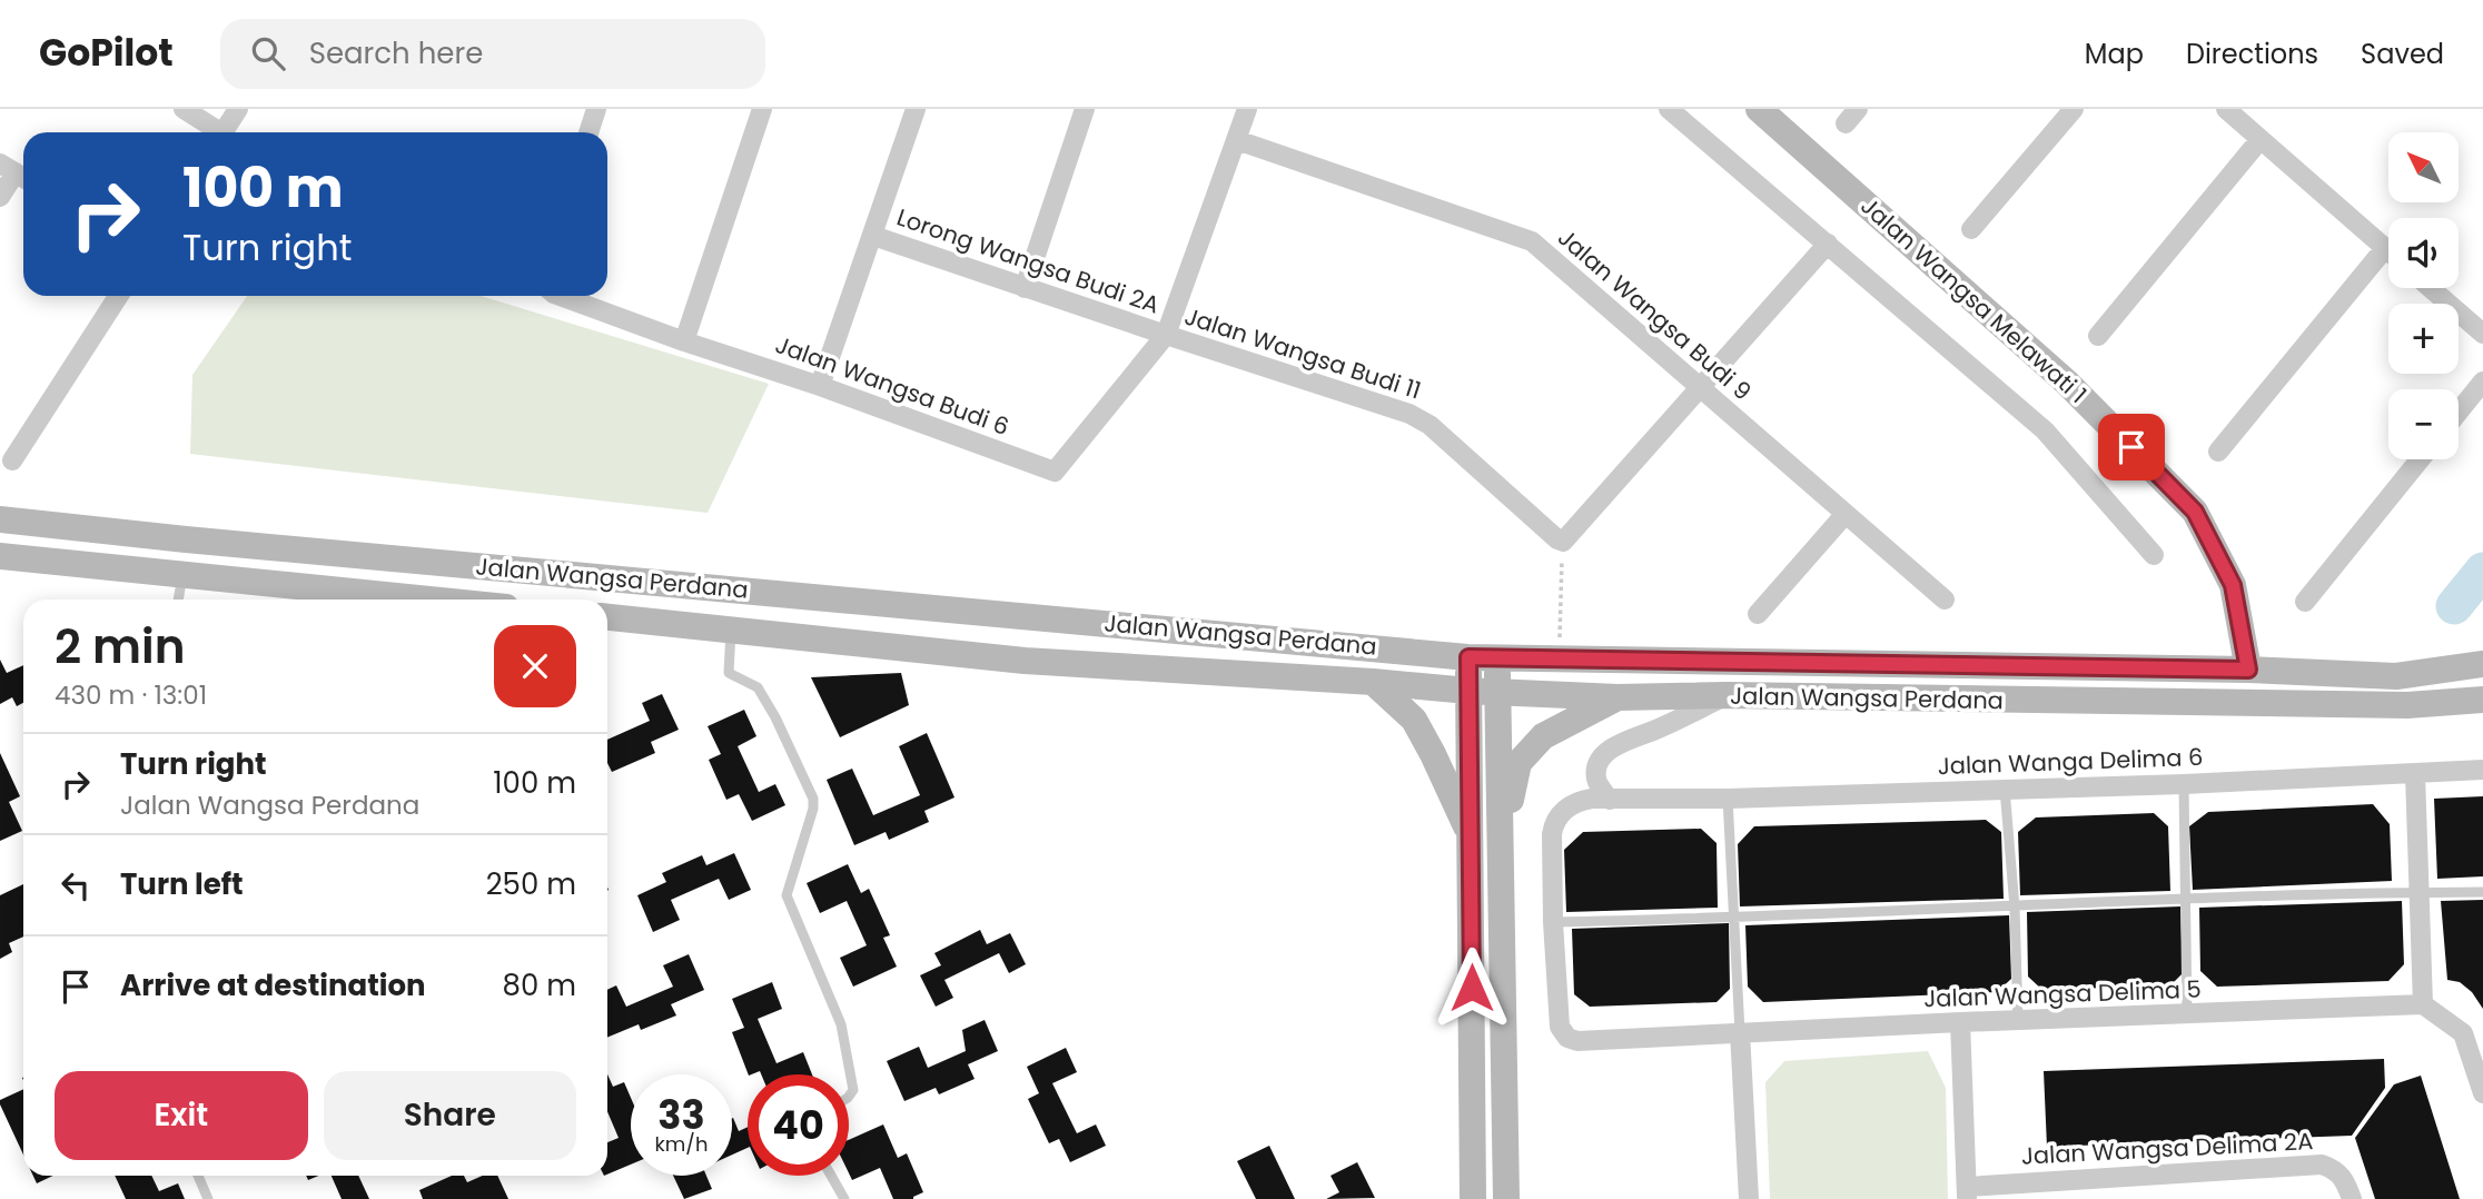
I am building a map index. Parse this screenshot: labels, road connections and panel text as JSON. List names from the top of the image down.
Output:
{
  "streets": {
    "main road": ["Jalan Wangsa Melawati 1", "Jalan Wangsa Perdana"],
    "street": [
      "Lorong Wangsa Budi 2A",
      "Jalan Wangsa Budi 9",
      "Jalan Wangsa Budi 11",
      "Jalan Wangsa Budi 6",
      "Jalan Wanga Delima 6",
      "Jalan Wangsa Delima 5",
      "Jalan Wangsa Delima 2A"
    ]
  },
  "crossings": [
    ["Lorong Wangsa Budi 2A", "Jalan Wangsa Budi 11"],
    ["Lorong Wangsa Budi 2A", "Jalan Wangsa Budi 6"],
    ["Jalan Wangsa Melawati 1", "Jalan Wangsa Perdana"],
    ["Jalan Wangsa Budi 11", "Jalan Wangsa Budi 6"],
    ["Jalan Wanga Delima 6", "Jalan Wangsa Delima 5"]
  ],
  "north": "top left",
  "page": {
    "header": "GoPilot",
    "search": "Search here",
    "nav": ["Map", "Directions", "Saved"],
    "map_buttons": ["+", "−"],
    "turn": ["100 m", "Turn right"],
    "heading": ["2 min", "430 m · 13:01"],
    "list": [
      {
        "name": "Turn right",
        "note": "Jalan Wangsa Perdana",
        "value": "100 m"
      },
      {
        "name": "Turn left",
        "value": "250 m"
      },
      {
        "name": "Arrive at destination",
        "value": "80 m"
      }
    ],
    "buttons": ["Exit", "Share"],
    "speed": "33 km/h",
    "limit": "40"
  }
}
